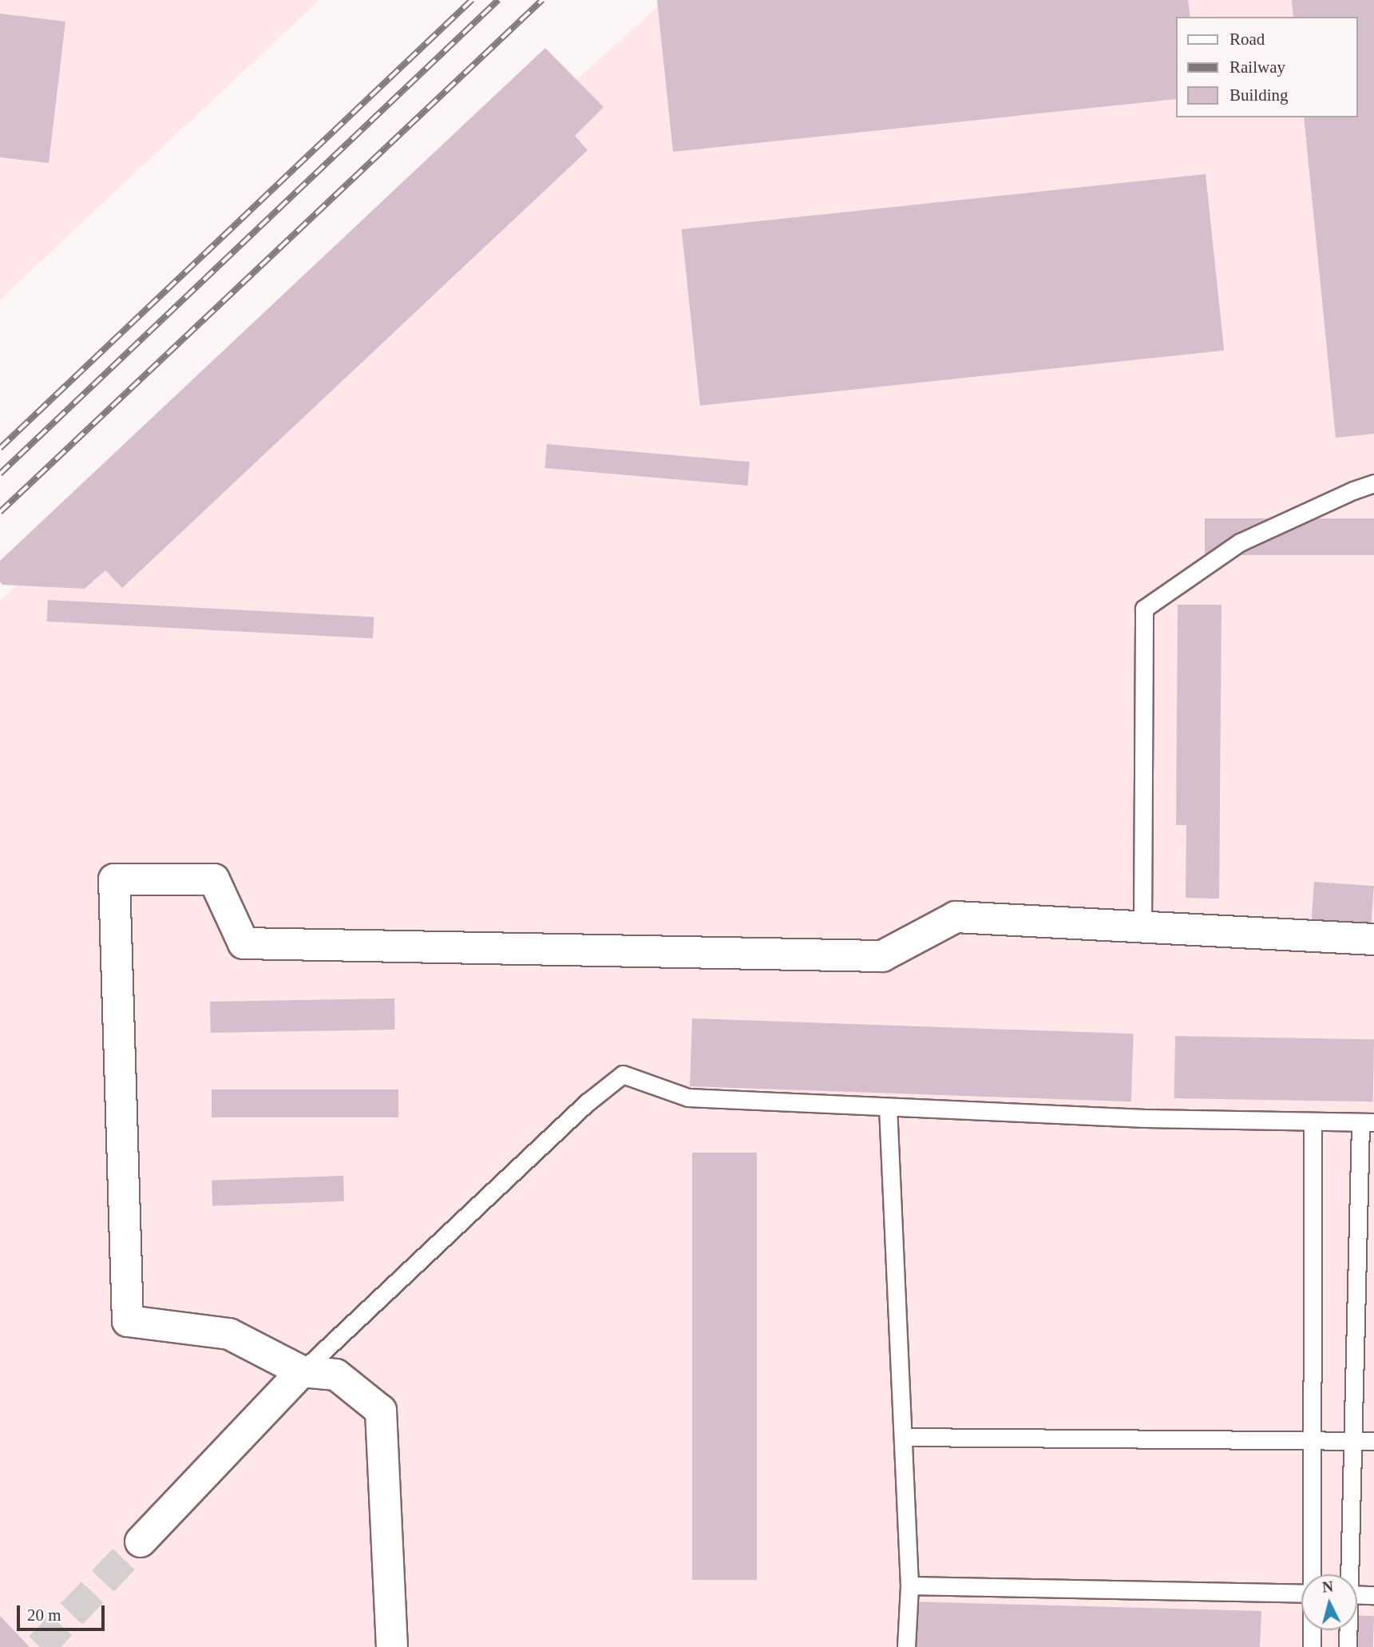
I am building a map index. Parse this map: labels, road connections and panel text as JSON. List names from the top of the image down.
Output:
{
  "legend": ["Road", "Railway", "Building"],
  "scale_bar": "20 m",
  "north": "top"
}
